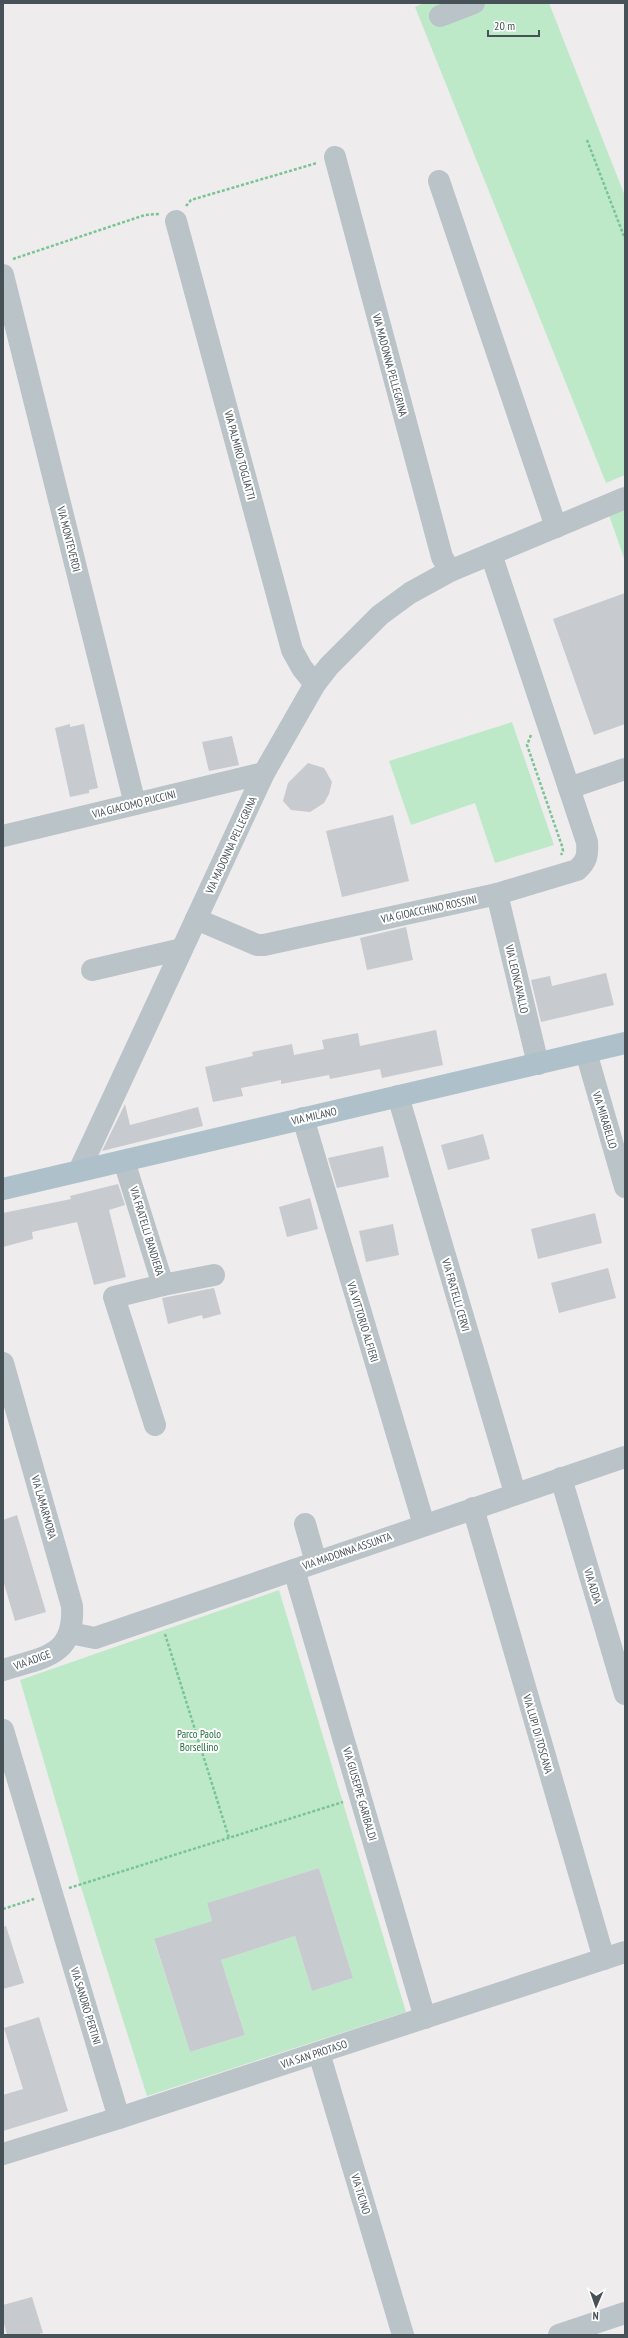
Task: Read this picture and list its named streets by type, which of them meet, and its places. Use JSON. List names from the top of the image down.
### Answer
{
  "streets": {
    "main road": ["VIA MILANO"],
    "street": [
      "VIA MADONNA PELLEGRINA",
      "VIA PALMIRO TOGLIATTI",
      "VIA MONTEVERDI",
      "VIA GIACOMO PUCCINI",
      "VIA GIOACCHINO ROSSINI",
      "VIA LEONCAVALLO",
      "VIA MIRABELLO",
      "VIA FRATELLI BANDIERA",
      "VIA FRATELLI CERVI",
      "VIA VITTORIO ALFIERI",
      "VIA LAMARMORA",
      "VIA MADONNA ASSUNTA",
      "VIA ADDA",
      "VIA ADIGE",
      "VIA LUPI DI TOSCANA",
      "VIA GIUSEPPE GARIBALDI",
      "VIA SANDRO PERTINI",
      "VIA SAN PROTASO",
      "VIA TICINO"
    ]
  },
  "crossings": [
    ["VIA MADONNA PELLEGRINA", "VIA PALMIRO TOGLIATTI"],
    ["VIA MADONNA PELLEGRINA", "VIA GIACOMO PUCCINI"],
    ["VIA MADONNA PELLEGRINA", "VIA GIOACCHINO ROSSINI"],
    ["VIA MADONNA PELLEGRINA", "VIA MILANO"],
    ["VIA MONTEVERDI", "VIA GIACOMO PUCCINI"],
    ["VIA GIOACCHINO ROSSINI", "VIA LEONCAVALLO"],
    ["VIA LEONCAVALLO", "VIA MILANO"],
    ["VIA MILANO", "VIA MIRABELLO"],
    ["VIA MILANO", "VIA FRATELLI BANDIERA"],
    ["VIA MILANO", "VIA FRATELLI CERVI"],
    ["VIA MILANO", "VIA VITTORIO ALFIERI"],
    ["VIA FRATELLI CERVI", "VIA MADONNA ASSUNTA"],
    ["VIA VITTORIO ALFIERI", "VIA MADONNA ASSUNTA"],
    ["VIA LAMARMORA", "VIA MADONNA ASSUNTA"],
    ["VIA LAMARMORA", "VIA ADIGE"],
    ["VIA MADONNA ASSUNTA", "VIA ADDA"],
    ["VIA MADONNA ASSUNTA", "VIA ADIGE"],
    ["VIA MADONNA ASSUNTA", "VIA LUPI DI TOSCANA"],
    ["VIA MADONNA ASSUNTA", "VIA GIUSEPPE GARIBALDI"],
    ["VIA LUPI DI TOSCANA", "VIA SAN PROTASO"],
    ["VIA GIUSEPPE GARIBALDI", "VIA SAN PROTASO"],
    ["VIA SANDRO PERTINI", "VIA SAN PROTASO"],
    ["VIA SAN PROTASO", "VIA TICINO"]
  ],
  "parks": ["Parco Paolo Borsellino"],
  "scale_bar": "20 m",
  "north": "bottom"
}
